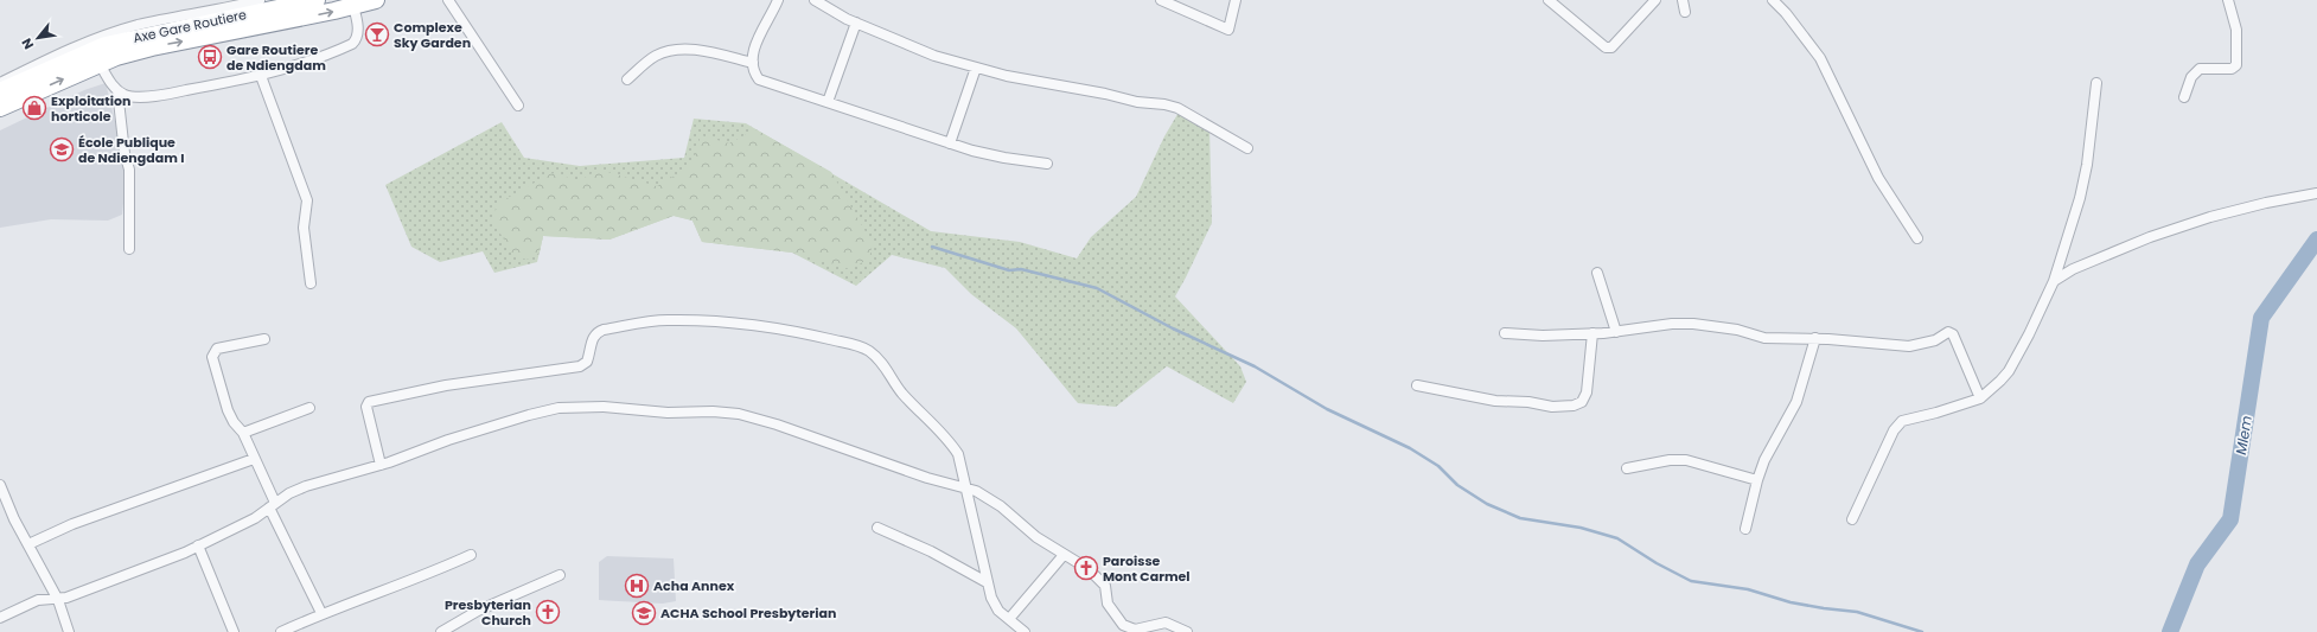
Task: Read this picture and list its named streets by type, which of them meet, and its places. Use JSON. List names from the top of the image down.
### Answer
{
  "streets": {
    "highway": ["Axe Gare Routiere"]
  },
  "water": ["Mlem"],
  "places": {
    "bar": ["Complexe Sky Garden"],
    "bus stop": ["Gare Routiere de Ndiengdam"],
    "shop": ["Exploitation horticole"],
    "school or university": ["École Publique de Ndiengdam I", "ACHA School Presbyterian"],
    "church": ["Paroisse Mont Carmel", "Presbyterian Church"],
    "hospital": ["Acha Annex"]
  },
  "north": "bottom left"
}
